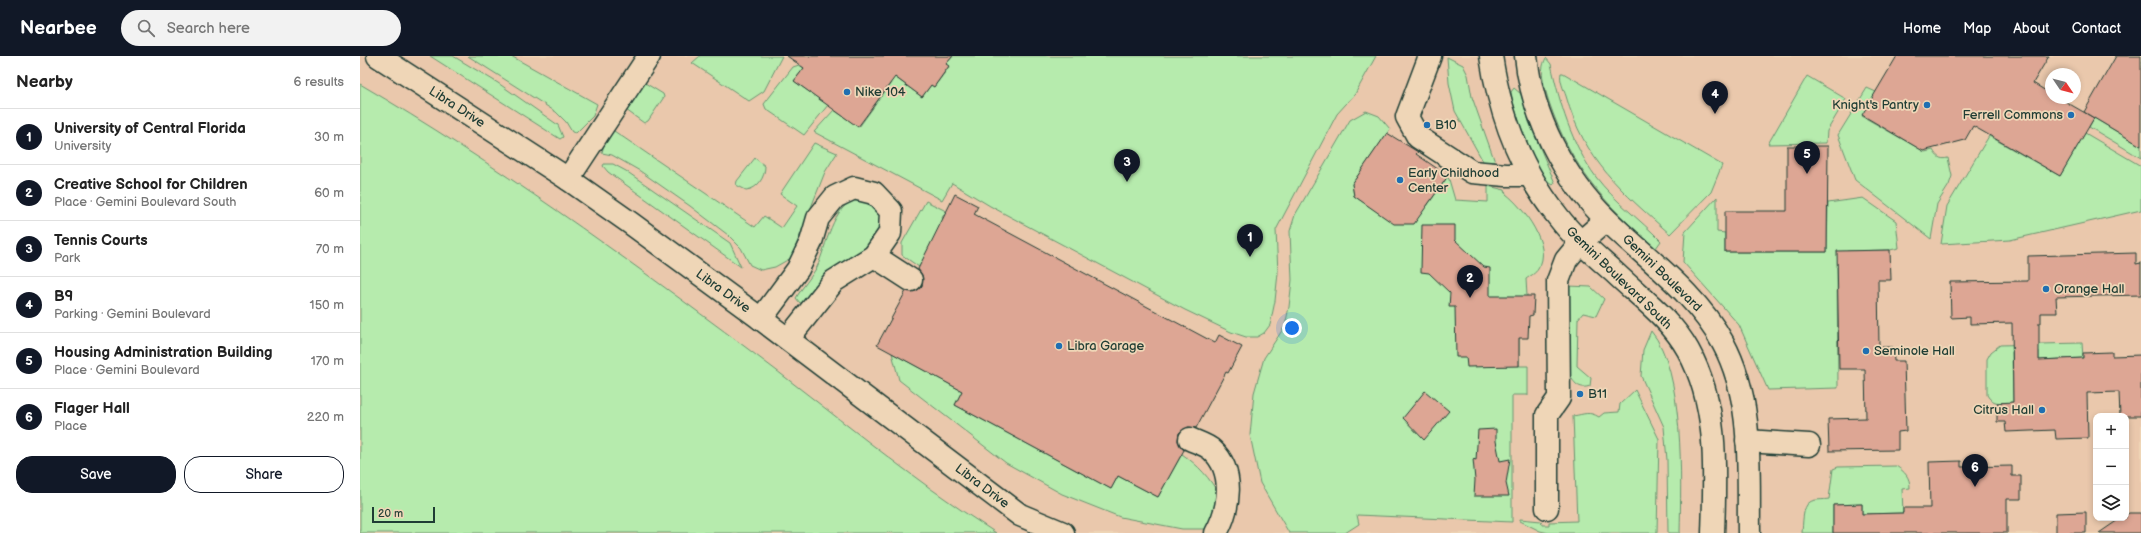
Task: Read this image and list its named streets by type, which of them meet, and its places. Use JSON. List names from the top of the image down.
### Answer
{
  "streets": {
    "street": ["Libra Drive", "Gemini Boulevard", "Gemini Boulevard South"]
  },
  "places": [
    "Nike 104",
    "Knight's Pantry",
    "Ferrell Commons",
    "B10",
    "Early Childhood Center",
    "Orange Hall",
    "Libra Garage",
    "Seminole Hall",
    "B11",
    "Citrus Hall"
  ],
  "scale_bar": "20 m",
  "north": "bottom right",
  "page": {
    "header": "Nearbee",
    "search": "Search here",
    "nav": [
      "Home",
      "Map",
      "About",
      "Contact"
    ],
    "heading": ["Nearby", "6 results"],
    "pins": [
      "4",
      "5",
      "3",
      "1",
      "2",
      "6"
    ],
    "list": [
      {
        "mark": "1",
        "name": "University of Central Florida",
        "note": "University",
        "value": "30 m"
      },
      {
        "mark": "2",
        "name": "Creative School for Children",
        "note": "Place · Gemini Boulevard South",
        "value": "60 m"
      },
      {
        "mark": "3",
        "name": "Tennis Courts",
        "note": "Park",
        "value": "70 m"
      },
      {
        "mark": "4",
        "name": "B9",
        "note": "Parking · Gemini Boulevard",
        "value": "150 m"
      },
      {
        "mark": "5",
        "name": "Housing Administration Building",
        "note": "Place · Gemini Boulevard",
        "value": "170 m"
      },
      {
        "mark": "6",
        "name": "Flager Hall",
        "note": "Place",
        "value": "220 m"
      }
    ],
    "map_buttons": ["+", "−"],
    "buttons": ["Save", "Share"],
    "scale": "20 m"
  }
}
